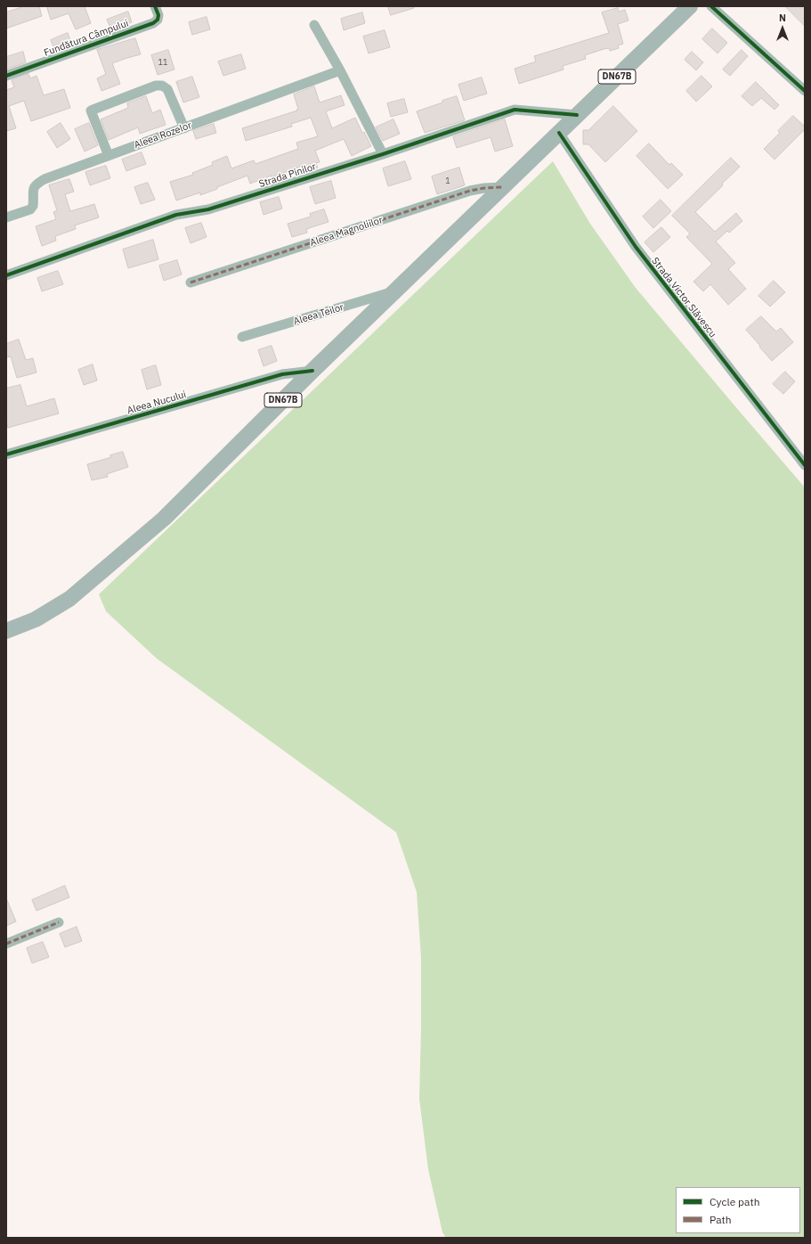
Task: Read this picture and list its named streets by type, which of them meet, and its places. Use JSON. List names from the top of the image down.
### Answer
{
  "streets": {
    "main road": ["DN67B"],
    "street": [
      "Fundătura Câmpului",
      "Aleea Rozelor",
      "Strada Pinilor",
      "Aleea Magnoliilor",
      "Strada Victor Slăvescu",
      "Aleea Teilor",
      "Aleea Nucului"
    ]
  },
  "crossings": [
    ["DN67B", "Strada Pinilor"],
    ["DN67B", "Aleea Magnoliilor"],
    ["DN67B", "Strada Victor Slăvescu"],
    ["DN67B", "Aleea Teilor"],
    ["DN67B", "Aleea Nucului"]
  ],
  "house_numbers": ["11", "1"],
  "legend": ["Cycle path", "Path"],
  "north": "top"
}
